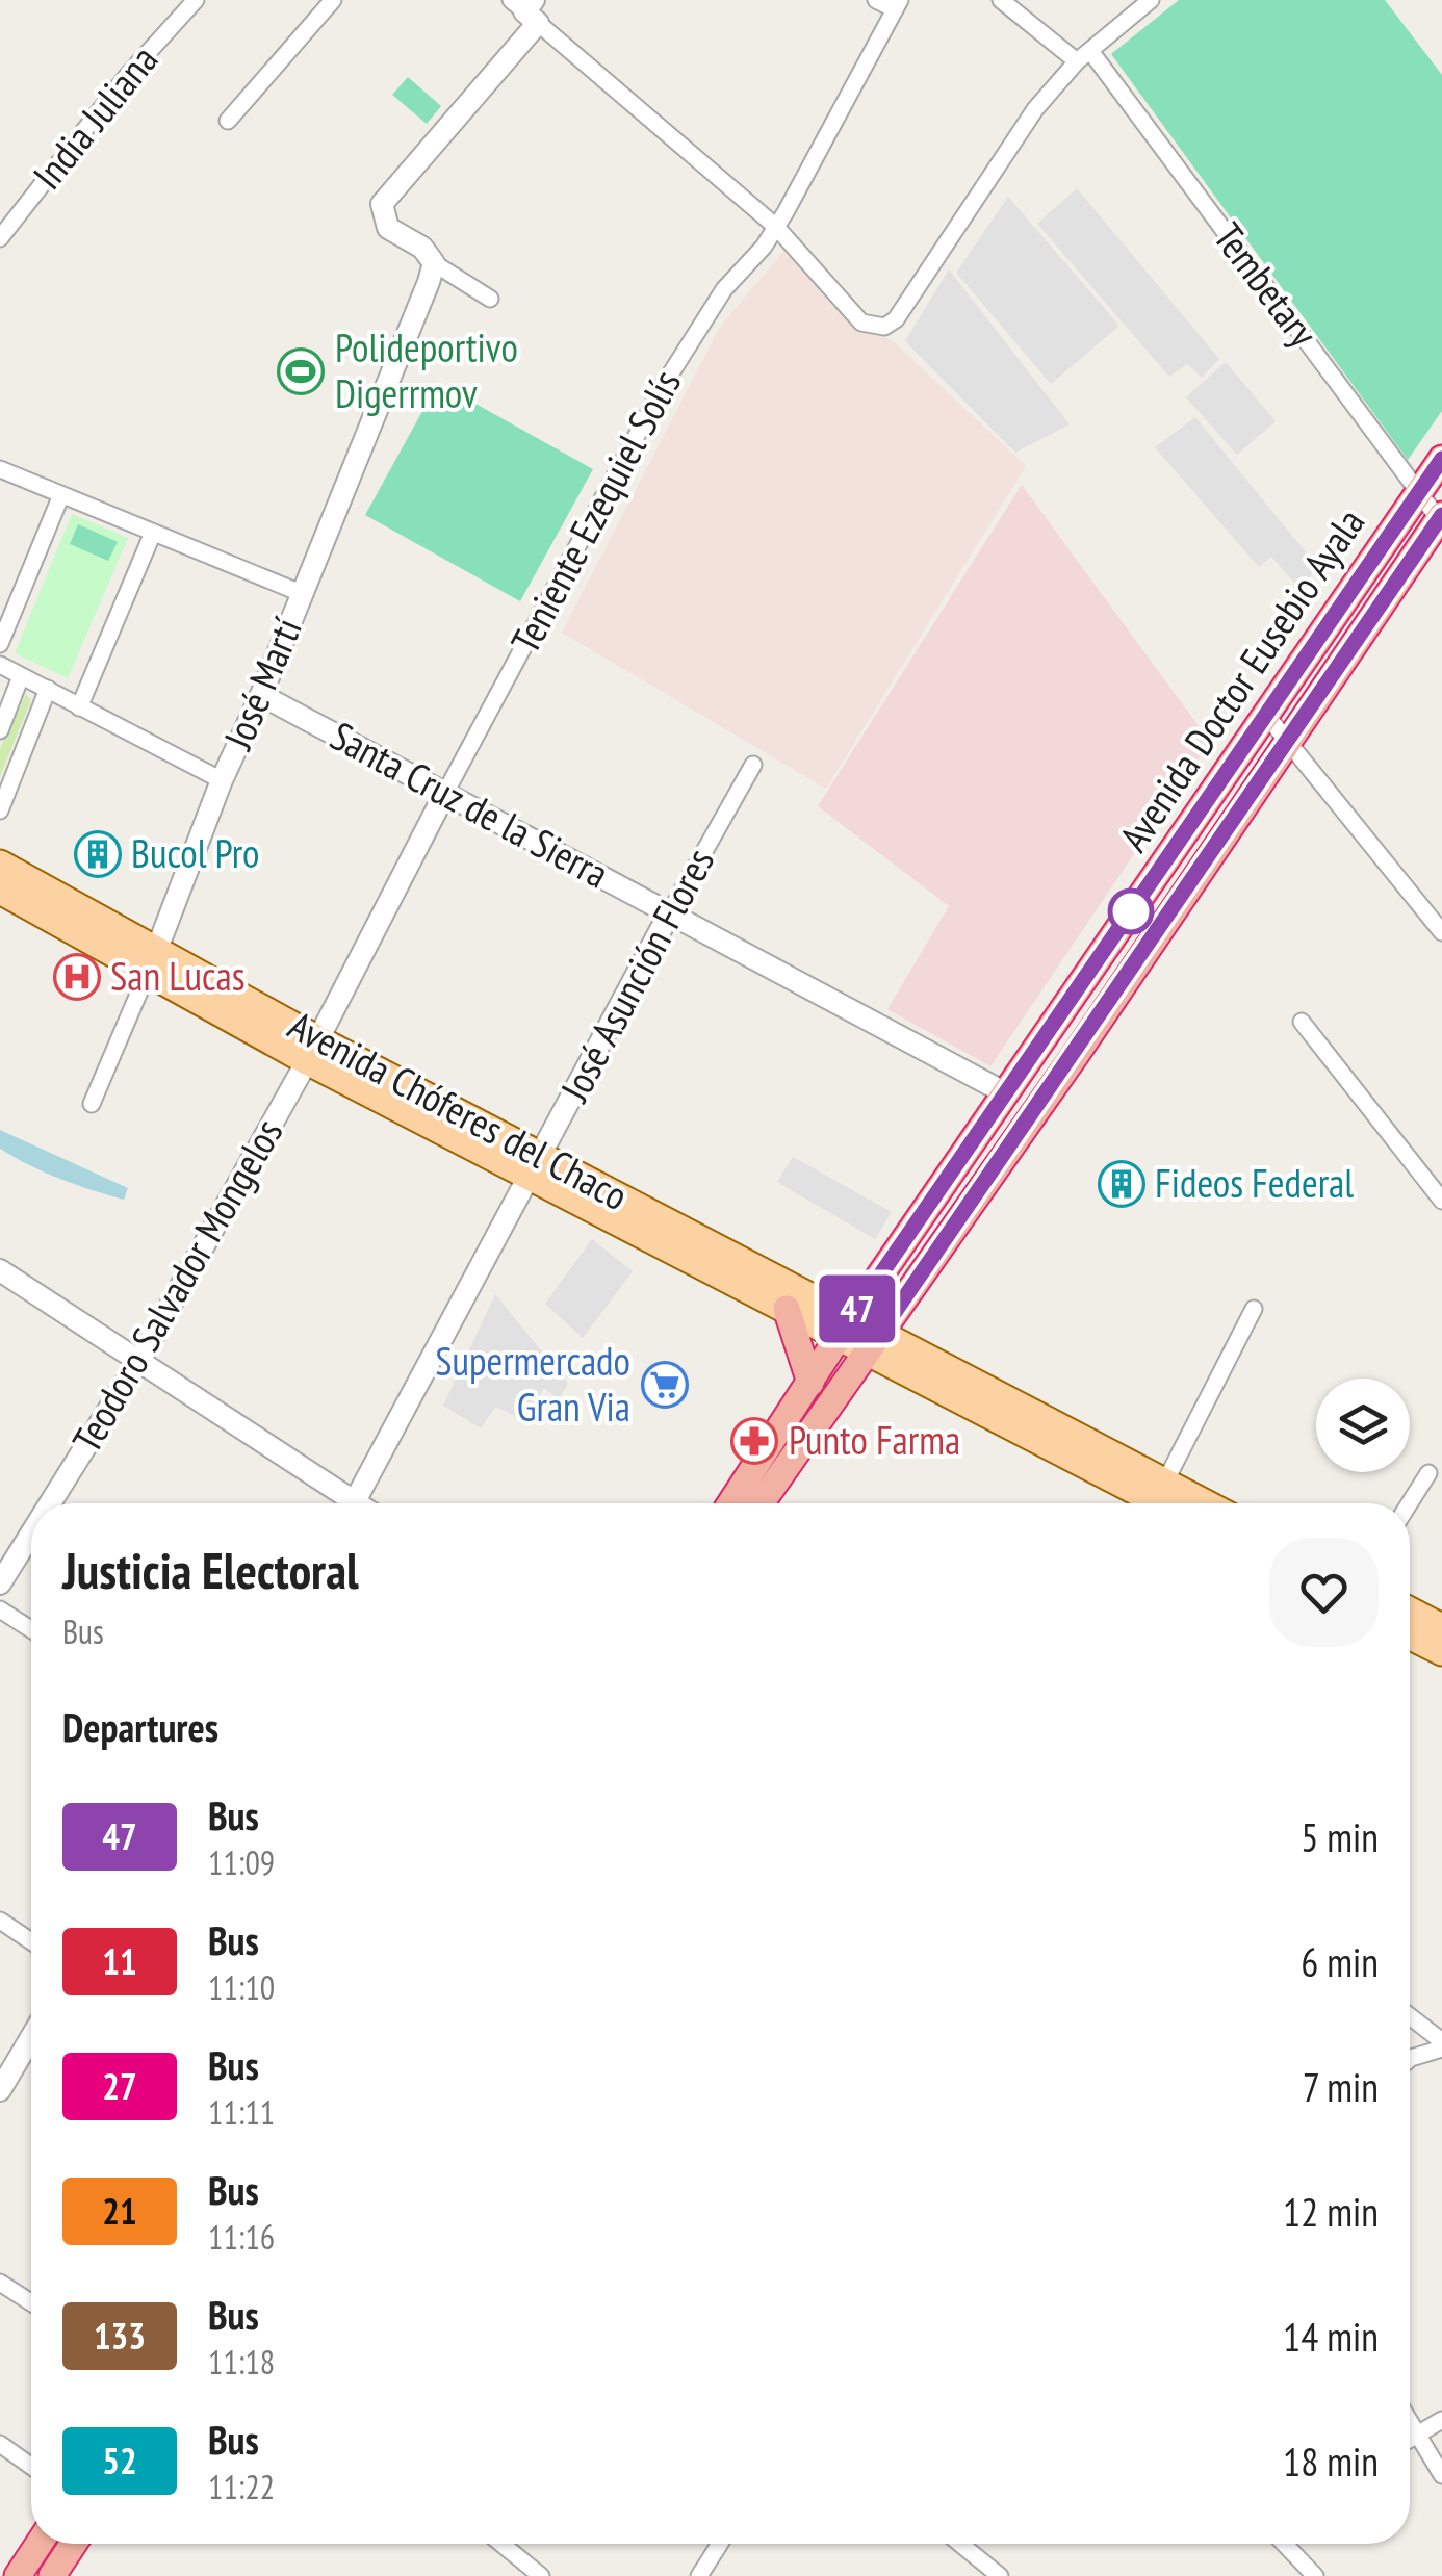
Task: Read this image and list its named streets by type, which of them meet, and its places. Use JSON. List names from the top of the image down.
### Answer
{
  "streets": {
    "highway": ["Avenida Doctor Eusebio Ayala"],
    "main road": ["Avenida Chóferes del Chaco"],
    "street": [
      "India Juliana",
      "Tembetary",
      "Teniente Ezequiel Solís",
      "José Martí",
      "Santa Cruz de la Sierra",
      "José Asunción Flores",
      "Teodoro Salvador Mongelos"
    ]
  },
  "crossings": [
    ["Tembetary", "Avenida Doctor Eusebio Ayala"],
    ["Teniente Ezequiel Solís", "Santa Cruz de la Sierra"],
    ["Teniente Ezequiel Solís", "Avenida Chóferes del Chaco"],
    ["Teniente Ezequiel Solís", "Teodoro Salvador Mongelos"],
    ["Avenida Doctor Eusebio Ayala", "Santa Cruz de la Sierra"],
    ["Avenida Doctor Eusebio Ayala", "Avenida Chóferes del Chaco"],
    ["José Martí", "Santa Cruz de la Sierra"],
    ["José Martí", "Avenida Chóferes del Chaco"],
    ["Santa Cruz de la Sierra", "José Asunción Flores"],
    ["José Asunción Flores", "Avenida Chóferes del Chaco"],
    ["Avenida Chóferes del Chaco", "Teodoro Salvador Mongelos"]
  ],
  "places": {
    "sports": ["Polideportivo Digerrmov"],
    "building": ["Bucol Pro", "Fideos Federal"],
    "hospital": ["San Lucas"],
    "supermarket": ["Supermercado Gran Via"],
    "pharmacy": ["Punto Farma"]
  },
  "lines": ["bus line 47"],
  "page": {
    "on_map": "47",
    "heading": [
      ["Justicia Electoral", "Bus"],
      "Departures"
    ],
    "list": [
      {
        "mark": "47",
        "name": "Bus",
        "note": "11:09",
        "value": "5 min"
      },
      {
        "mark": "11",
        "name": "Bus",
        "note": "11:10",
        "value": "6 min"
      },
      {
        "mark": "27",
        "name": "Bus",
        "note": "11:11",
        "value": "7 min"
      },
      {
        "mark": "21",
        "name": "Bus",
        "note": "11:16",
        "value": "12 min"
      },
      {
        "mark": "133",
        "name": "Bus",
        "note": "11:18",
        "value": "14 min"
      },
      {
        "mark": "52",
        "name": "Bus",
        "note": "11:22",
        "value": "18 min"
      }
    ]
  }
}
